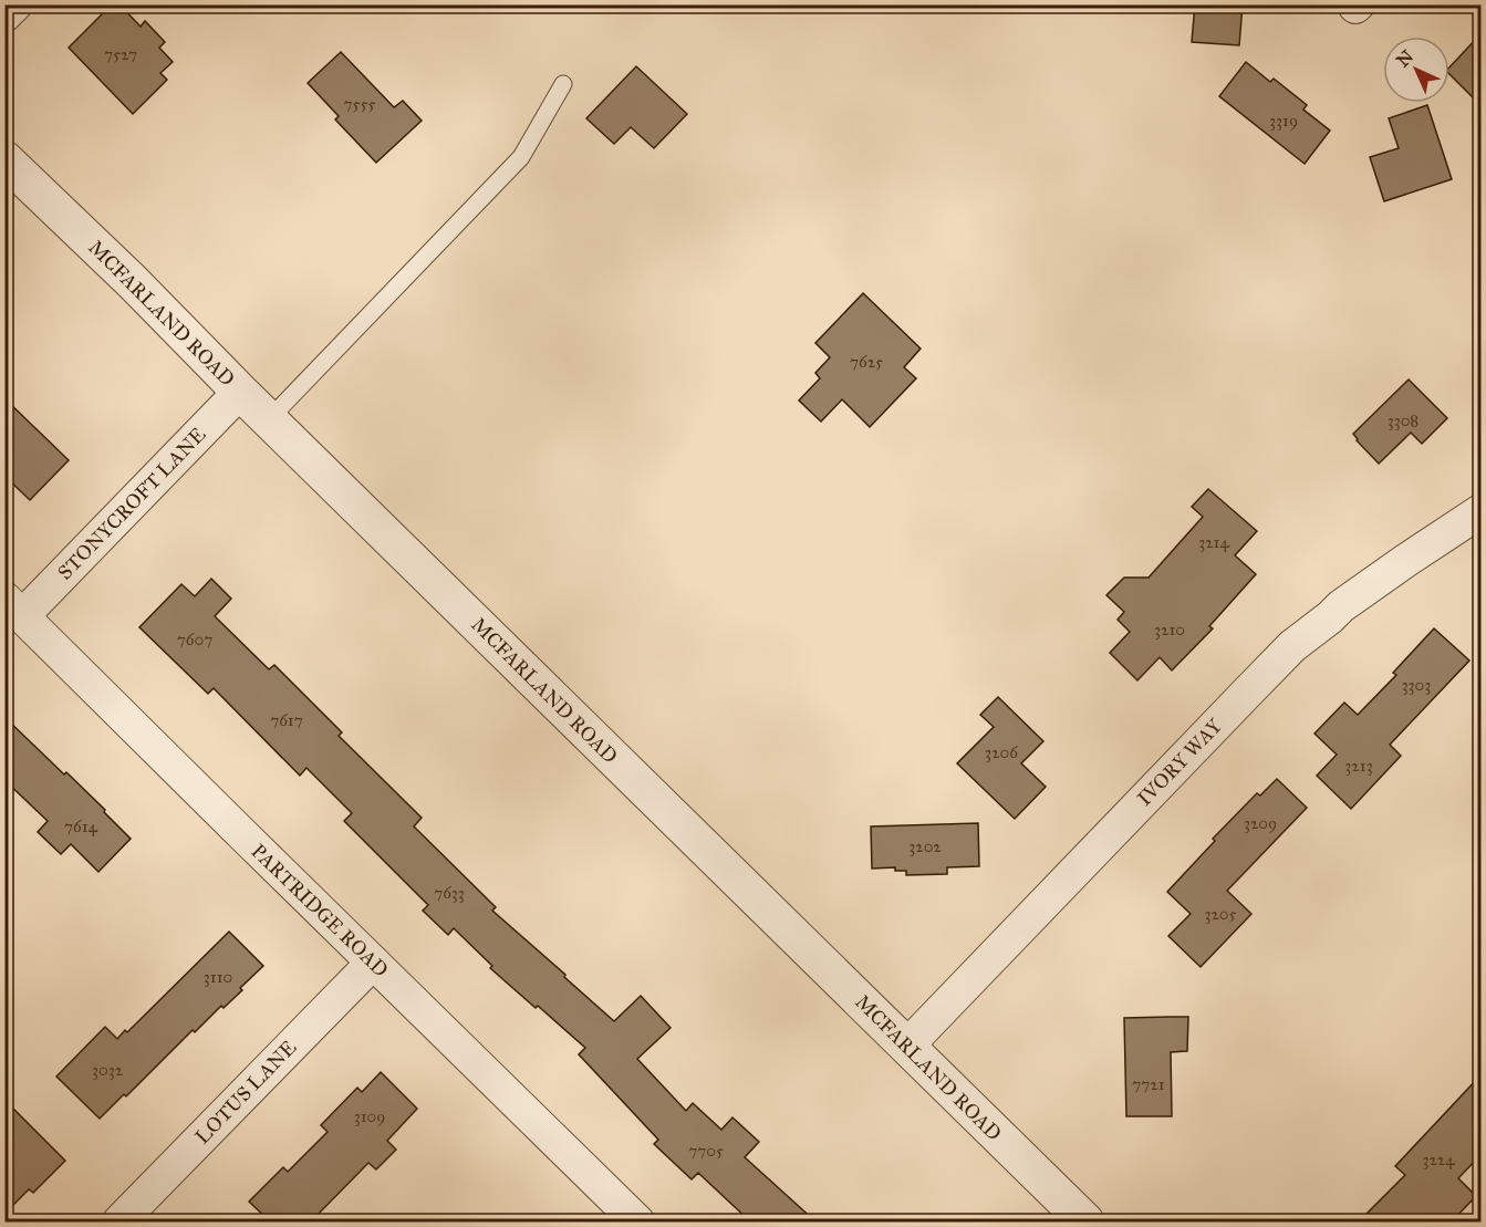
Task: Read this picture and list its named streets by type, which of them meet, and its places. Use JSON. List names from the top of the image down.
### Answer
{
  "streets": {
    "street": [
      "MCFARLAND ROAD",
      "STONYCROFT LANE",
      "IVORY WAY",
      "PARTRIDGE ROAD",
      "LOTUS LANE"
    ]
  },
  "crossings": [
    ["MCFARLAND ROAD", "STONYCROFT LANE"],
    ["MCFARLAND ROAD", "IVORY WAY"],
    ["STONYCROFT LANE", "PARTRIDGE ROAD"],
    ["PARTRIDGE ROAD", "LOTUS LANE"]
  ],
  "house_numbers": [
    "7527",
    "7555",
    "3319",
    "7625",
    "3308",
    "3214",
    "3210",
    "7607",
    "3303",
    "7617",
    "3206",
    "3213",
    "3209",
    "7614",
    "3202",
    "7633",
    "3205",
    "3110",
    "3032",
    "7721",
    "3109",
    "7705",
    "3224"
  ],
  "north": "top left"
}
